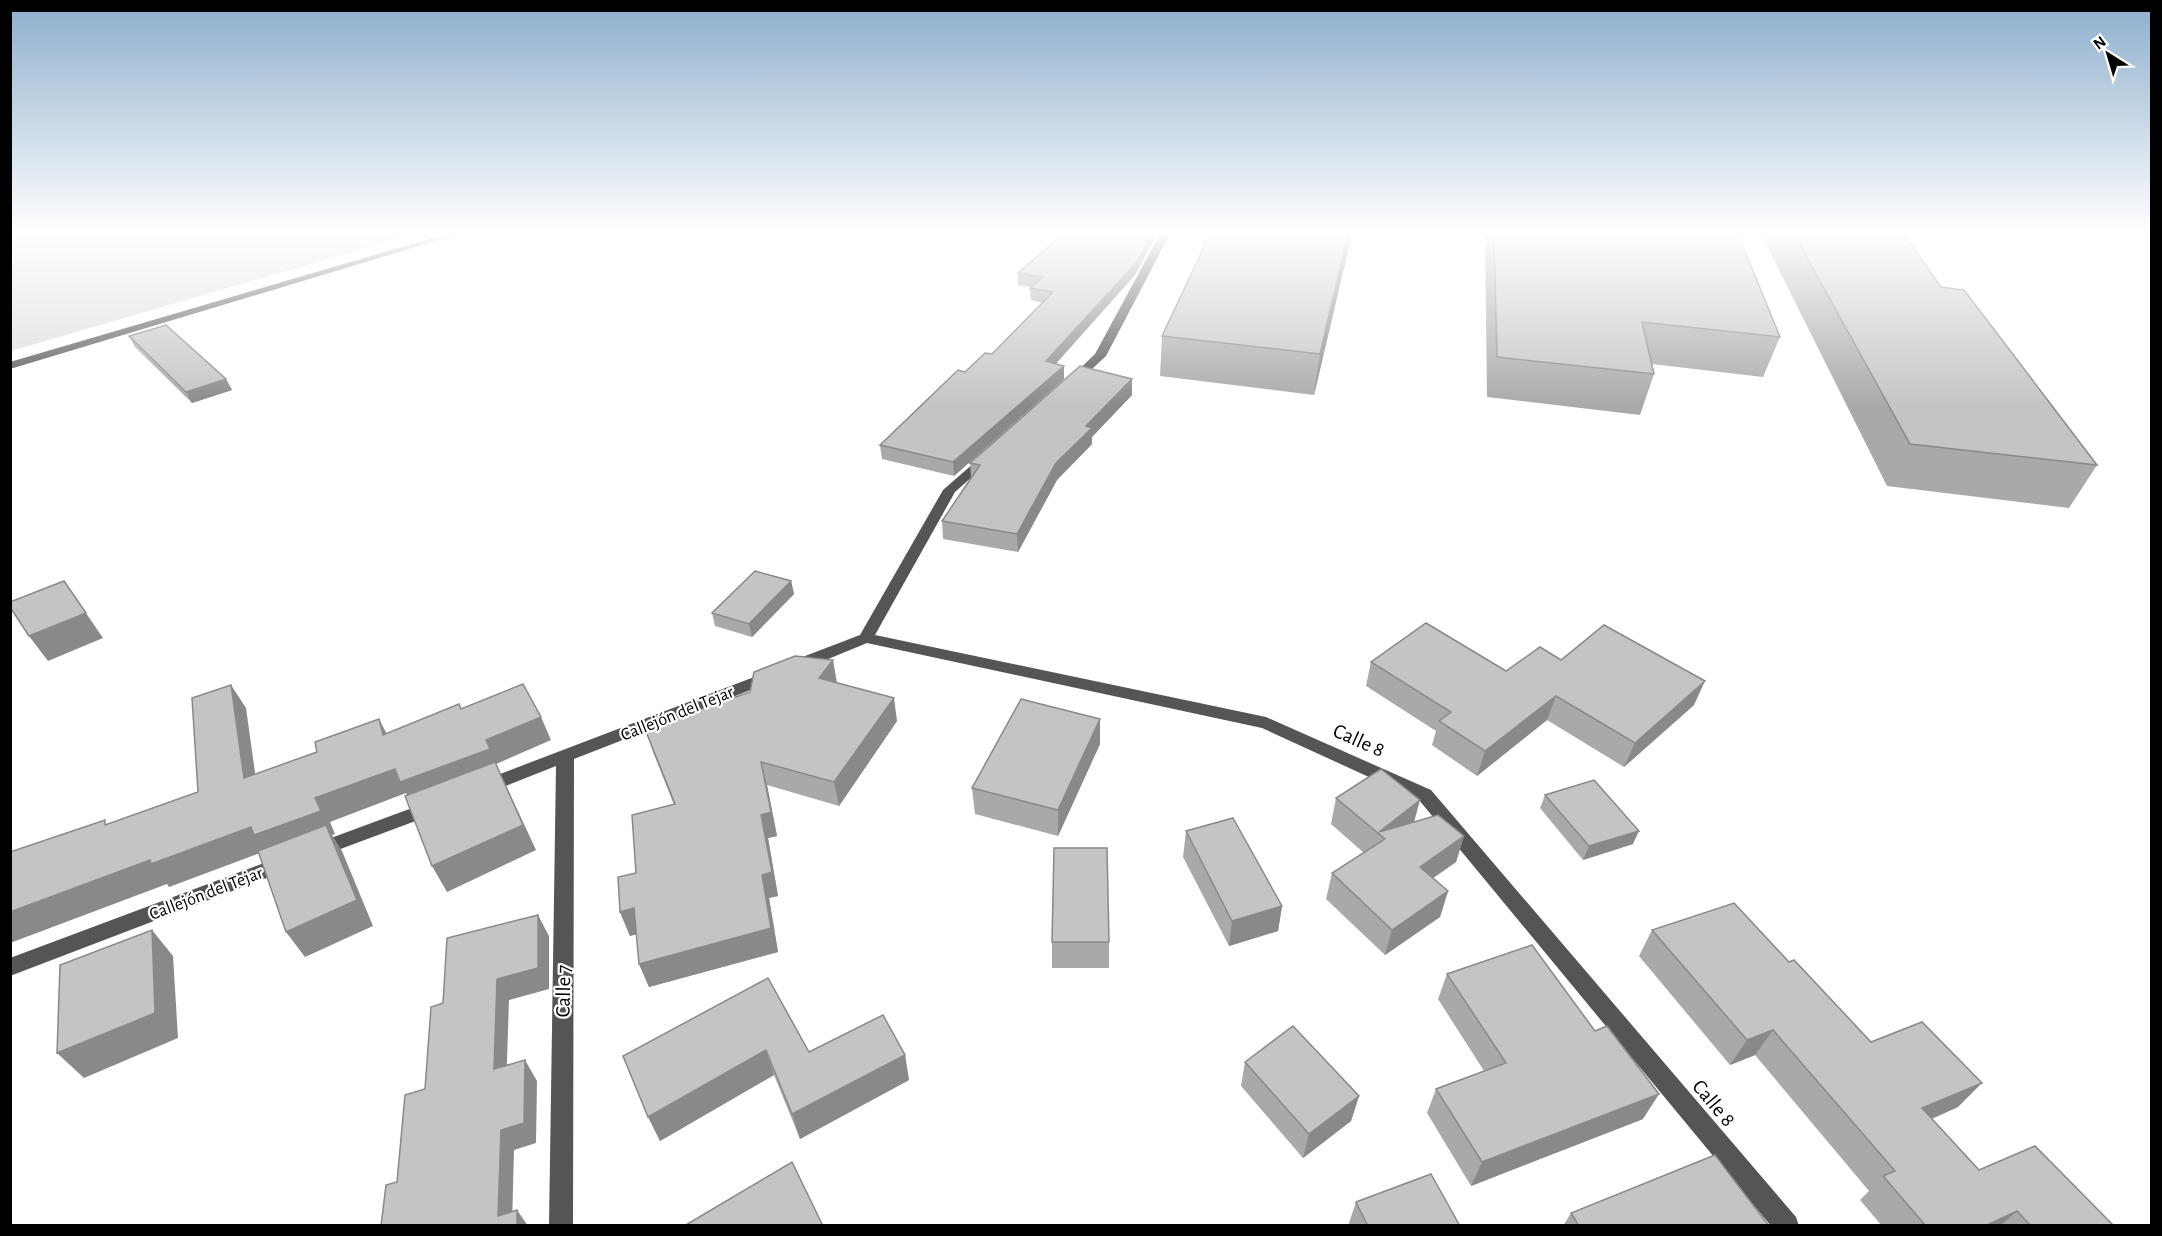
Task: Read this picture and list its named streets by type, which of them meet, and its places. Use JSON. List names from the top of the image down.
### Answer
{
  "streets": {
    "street": ["Callejón del Tejar", "Calle 8", "Calle 7"]
  },
  "crossings": [
    ["Callejón del Tejar", "Calle 8"],
    ["Callejón del Tejar", "Calle 7"]
  ],
  "north": "top left"
}
